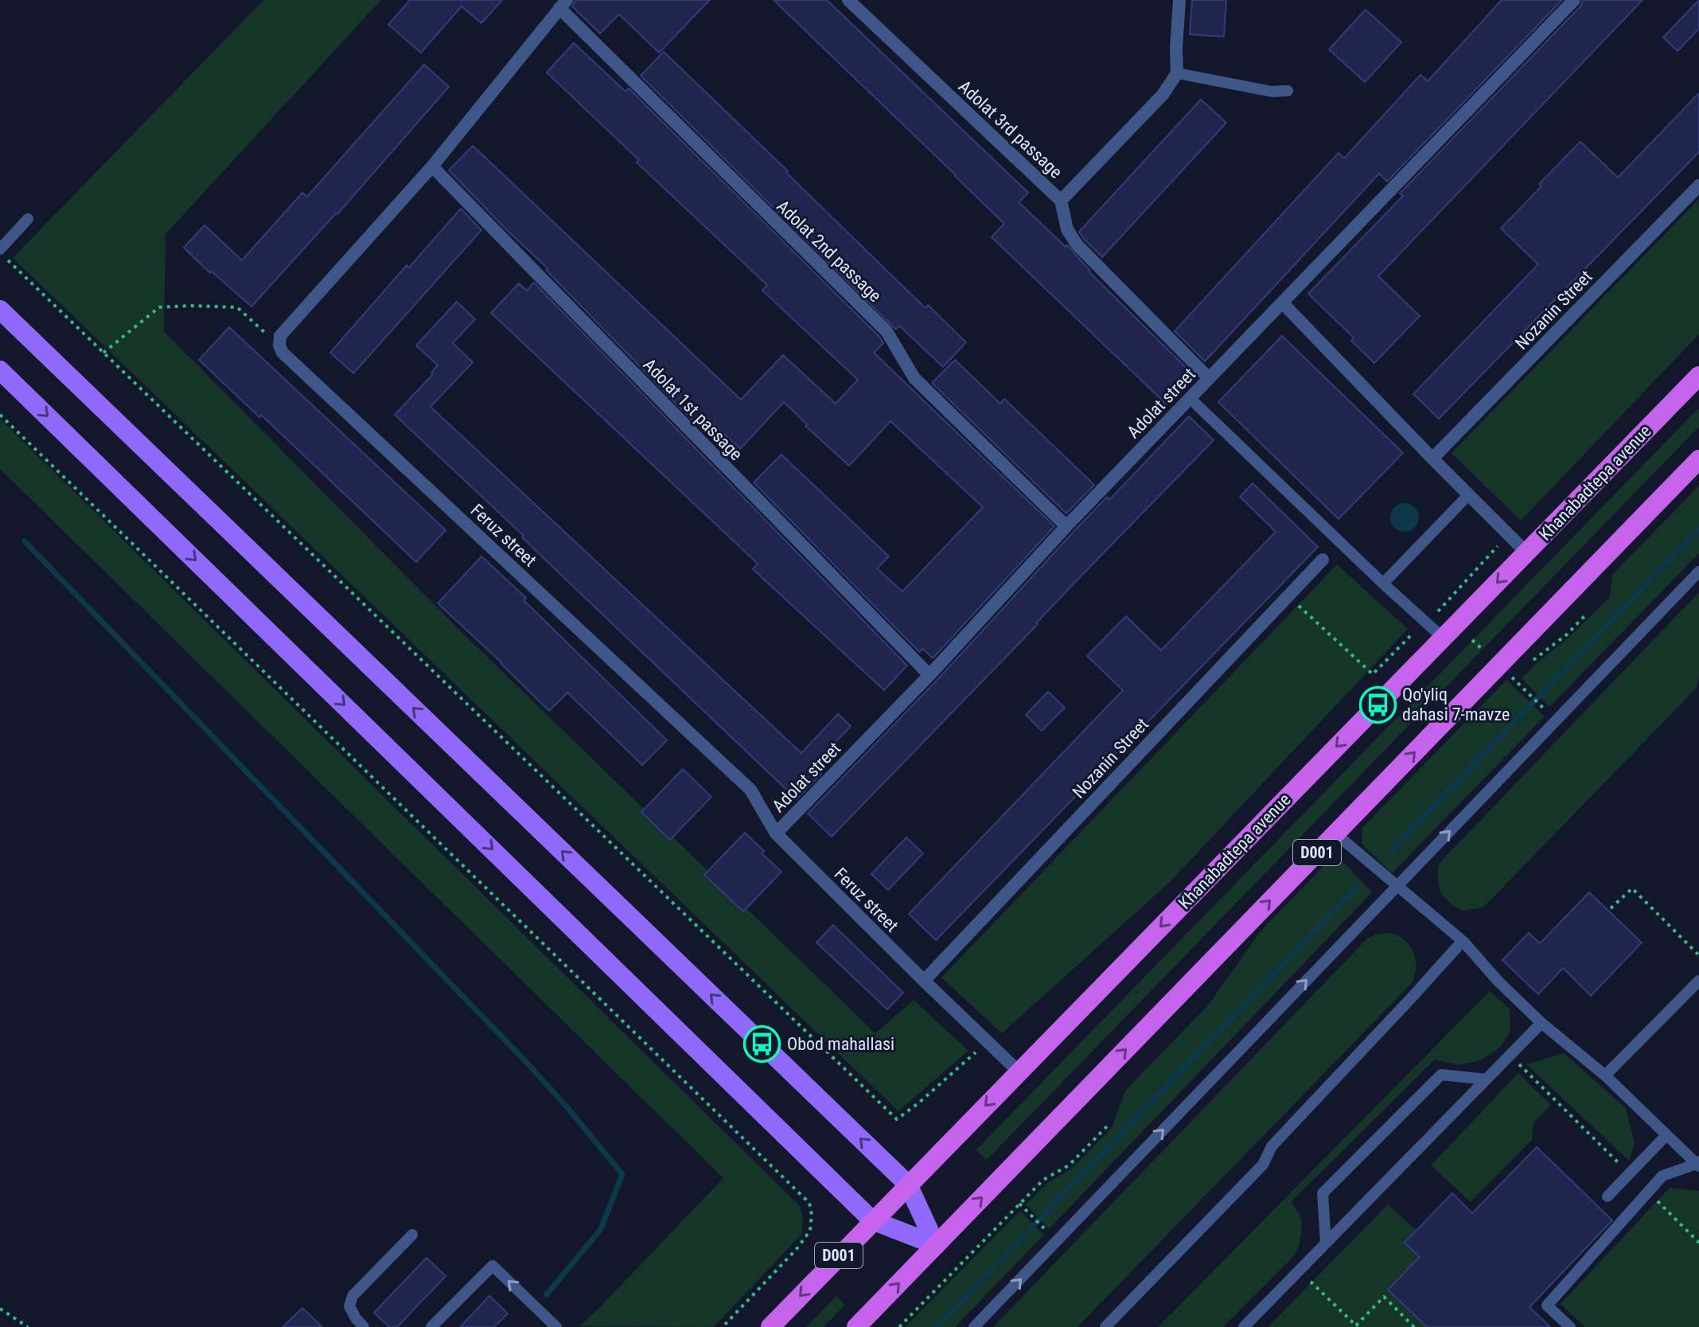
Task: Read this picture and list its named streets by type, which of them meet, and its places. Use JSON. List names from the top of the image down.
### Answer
{
  "streets": {
    "highway": ["Khanabadtepa avenue", "D001"],
    "street": [
      "Adolat 3rd passage",
      "Adolat 2nd passage",
      "Nozanin Street",
      "Adolat street",
      "Adolat 1st passage",
      "Feruz street"
    ]
  },
  "crossings": [
    ["Adolat 3rd passage", "Adolat street"],
    ["Adolat 2nd passage", "Adolat street"],
    ["Nozanin Street", "Feruz street"],
    ["Adolat street", "Adolat 1st passage"],
    ["Adolat street", "Feruz street"],
    ["Khanabadtepa avenue", "Feruz street"]
  ],
  "places": {
    "bus stop": ["Qo'yliq dahasi 7-mavze", "Obod mahallasi"]
  }
}
